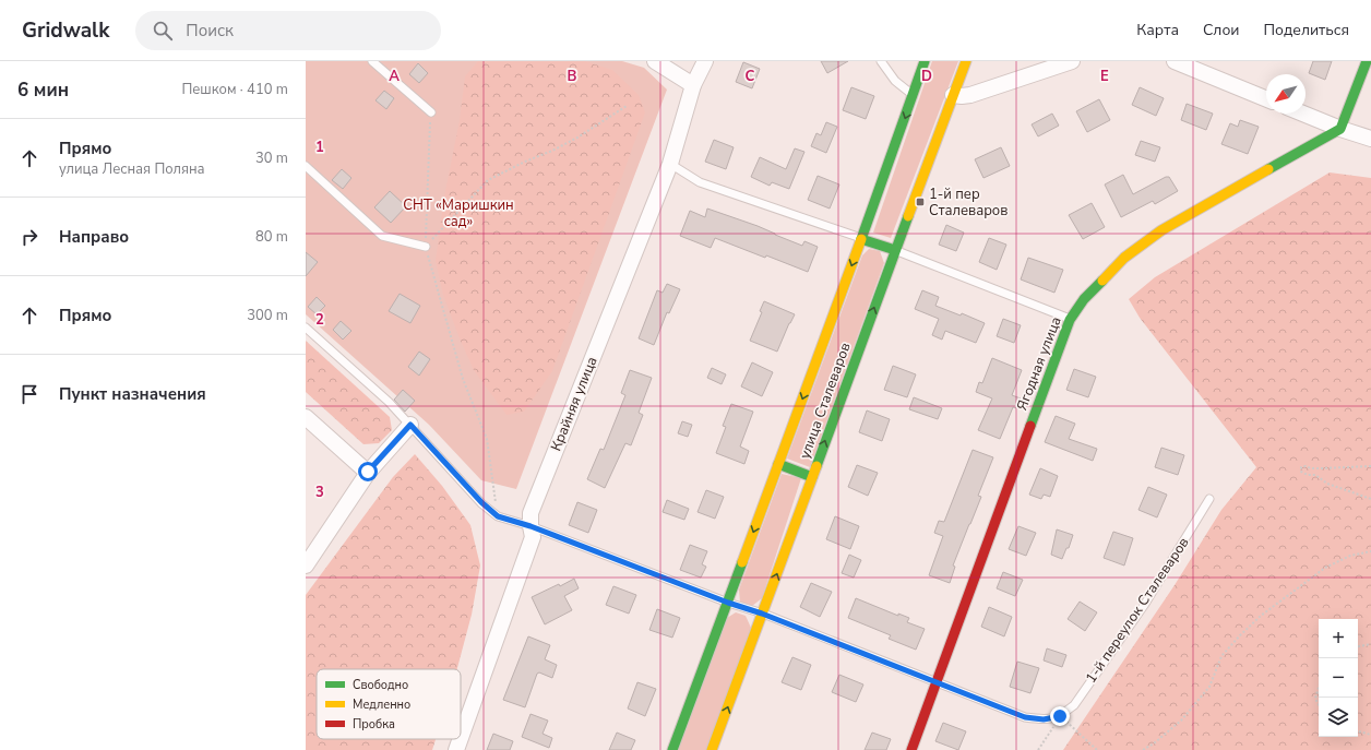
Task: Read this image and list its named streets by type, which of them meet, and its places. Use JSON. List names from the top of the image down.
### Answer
{
  "streets": {
    "main road": ["Ягодная улица", "улица Сталеваров"],
    "street": ["Крайняя улица"],
    "lane": ["1-й переулок Сталеваров"]
  },
  "parks": ["СНТ «Маришкин сад»"],
  "places": {
    "transit": ["1-й пер Сталеваров"]
  },
  "legend": ["Свободно", "Медленно", "Пробка"],
  "north": "bottom left",
  "page": {
    "header": "Gridwalk",
    "search": "Поиск",
    "nav": ["Карта", "Слои", "Поделиться"],
    "heading": ["6 мин", "Пешком · 410 m"],
    "list": [
      ["Прямо", "улица Лесная Поляна", "30 m"],
      ["Направо", "80 m"],
      ["Прямо", "300 m"],
      "Пункт назначения"
    ],
    "map_buttons": ["+", "−"]
  },
  "grid": {
    "columns": [
      "A",
      "B",
      "C",
      "D",
      "E"
    ],
    "rows": ["1", "2", "3"]
  }
}
